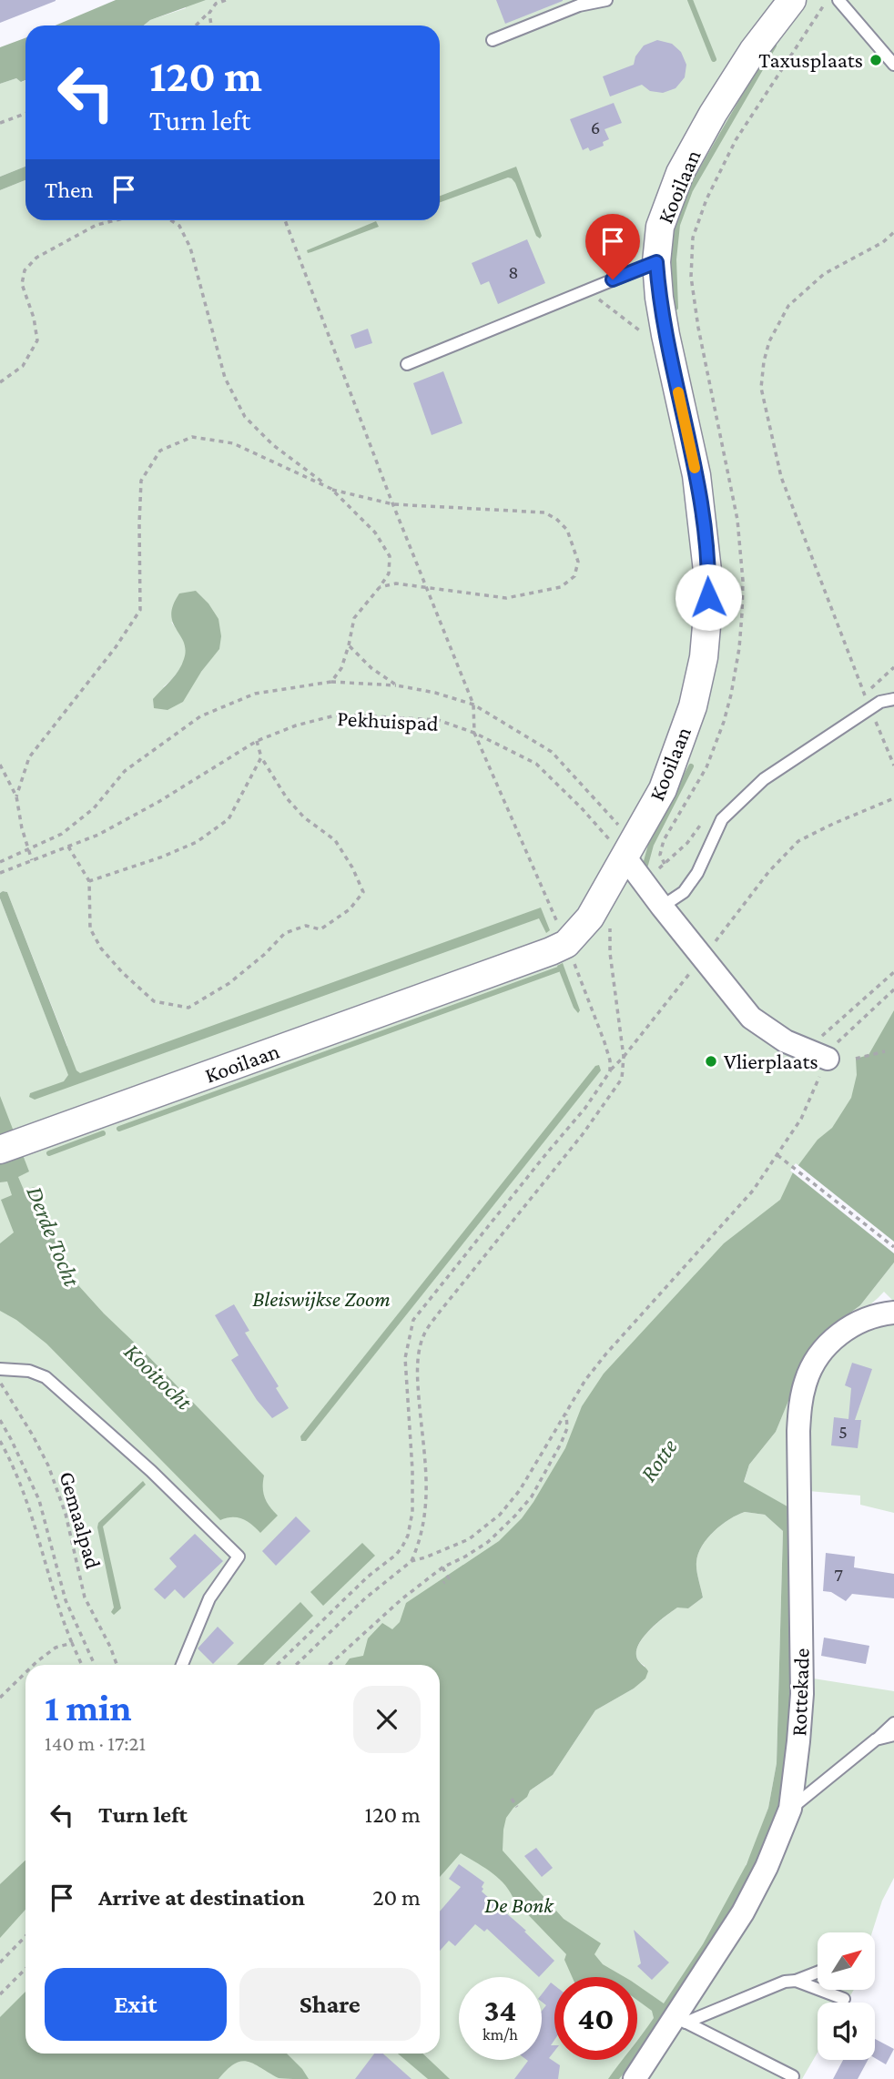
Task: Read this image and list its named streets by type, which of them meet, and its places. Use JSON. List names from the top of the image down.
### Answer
{
  "streets": {
    "street": ["Kooilaan", "Rottekade"],
    "path": ["Pekhuispad", "Gemaalpad"]
  },
  "crossings": [
    ["Kooilaan", "Pekhuispad"]
  ],
  "water": ["Derde Tocht", "Kooitocht", "Rotte"],
  "parks": ["Bleiswijkse Zoom", "De Bonk"],
  "places": ["Taxusplaats", "Vlierplaats"],
  "house_numbers": [
    "6",
    "8",
    "5",
    "7"
  ],
  "north": "top right",
  "page": {
    "turn": ["120 m", "Turn left"],
    "then": "Then",
    "heading": ["1 min", "140 m · 17:21"],
    "list": [
      {
        "name": "Turn left",
        "value": "120 m"
      },
      {
        "name": "Arrive at destination",
        "value": "20 m"
      }
    ],
    "buttons": ["Exit", "Share"],
    "speed": "34 km/h",
    "limit": "40"
  }
}
